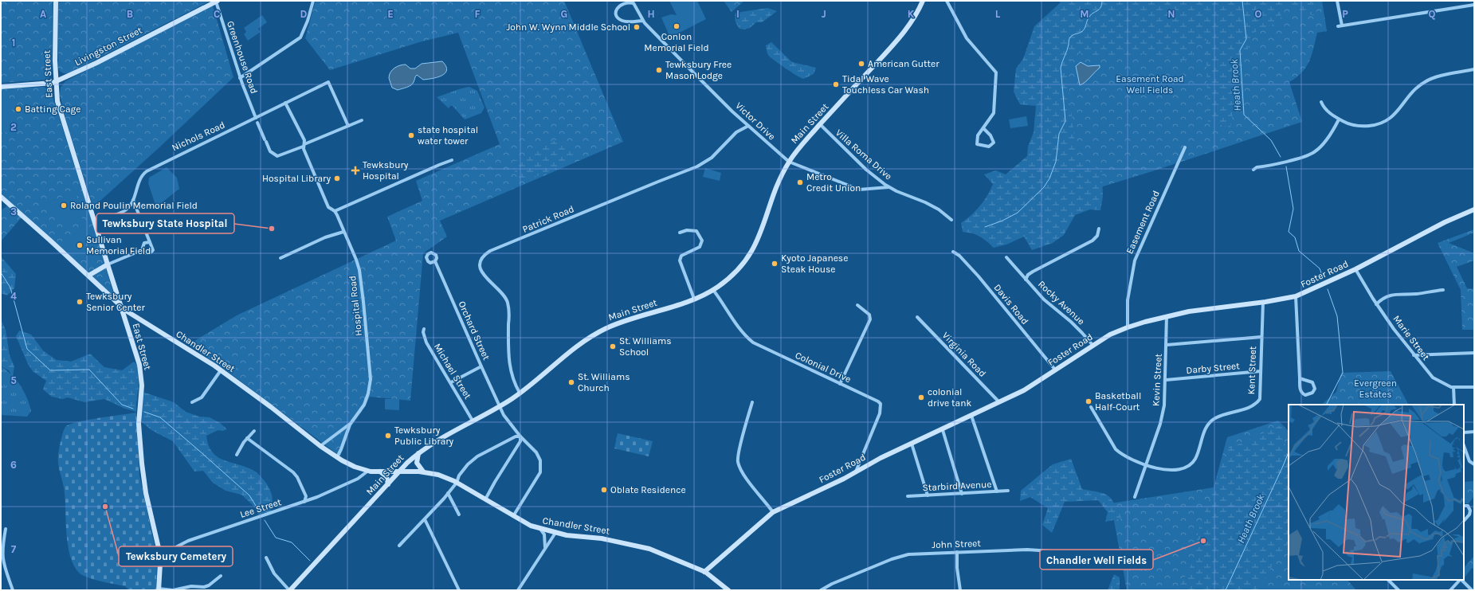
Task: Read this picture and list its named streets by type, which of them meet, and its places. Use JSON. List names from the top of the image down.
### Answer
{
  "streets": {
    "main road": [
      "Livingston Street",
      "East Street",
      "Main Street",
      "Foster Road",
      "Chandler Street"
    ],
    "street": [
      "Greenhouse Road",
      "Victor Drive",
      "Nichols Road",
      "Villa Roma Drive",
      "Patrick Road",
      "Easement Road",
      "Rocky Avenue",
      "Davis Road",
      "Hospital Road",
      "Orchard Street",
      "Marie Street",
      "Virginia Road",
      "Colonial Drive",
      "Darby Street",
      "Kent Street",
      "Michael Street",
      "Kevin Street",
      "Starbird Avenue",
      "Lee Street",
      "John Street"
    ]
  },
  "crossings": [
    ["Livingston Street", "Greenhouse Road"],
    ["Livingston Street", "East Street"],
    ["Greenhouse Road", "Nichols Road"],
    ["East Street", "Nichols Road"],
    ["East Street", "Chandler Street"],
    ["East Street", "Lee Street"],
    ["Victor Drive", "Main Street"],
    ["Victor Drive", "Villa Roma Drive"],
    ["Victor Drive", "Patrick Road"],
    ["Main Street", "Villa Roma Drive"],
    ["Main Street", "Patrick Road"],
    ["Main Street", "Orchard Street"],
    ["Main Street", "Chandler Street"],
    ["Main Street", "Colonial Drive"],
    ["Main Street", "Michael Street"],
    ["Nichols Road", "Hospital Road"],
    ["Easement Road", "Foster Road"],
    ["Foster Road", "Rocky Avenue"],
    ["Foster Road", "Davis Road"],
    ["Foster Road", "Marie Street"],
    ["Foster Road", "Chandler Street"],
    ["Foster Road", "Virginia Road"],
    ["Foster Road", "Colonial Drive"],
    ["Foster Road", "Kent Street"],
    ["Foster Road", "Kevin Street"],
    ["Hospital Road", "Chandler Street"],
    ["Orchard Street", "Chandler Street"],
    ["Chandler Street", "Lee Street"],
    ["Darby Street", "Kent Street"],
    ["Darby Street", "Kevin Street"],
    ["Kent Street", "Kevin Street"]
  ],
  "water": ["Heath Brook"],
  "parks": ["Easement Road Well Fields", "Evergreen Estates"],
  "places": {
    "other": [
      "Conlon Memorial Field",
      "John W. Wynn Middle School",
      "American Gutter",
      "Tewksbury Free Mason Lodge",
      "Tidal Wave Touchless Car Wash",
      "Batting Cage",
      "state hospital water tower",
      "Hospital Library",
      "Metro Credit Union",
      "Roland Poulin Memorial Field",
      "Tewksbury State Hospital",
      "Sullivan Memorial Field",
      "Kyoto Japanese Steak House",
      "Tewksbury Senior Center",
      "St. Williams School",
      "St. Williams Church",
      "colonial drive tank",
      "Basketball Half-Court",
      "Tewksbury Public Library",
      "Oblate Residence",
      "Tewksbury Cemetery",
      "Chandler Well Fields"
    ],
    "health": ["Tewksbury Hospital"]
  },
  "grid": {
    "columns": [
      "A",
      "B",
      "C",
      "D",
      "E",
      "F",
      "G",
      "H",
      "I",
      "J",
      "K",
      "L",
      "M",
      "N",
      "O",
      "P",
      "Q"
    ],
    "rows": [
      "1",
      "2",
      "3",
      "4",
      "5",
      "6",
      "7"
    ]
  }
}
